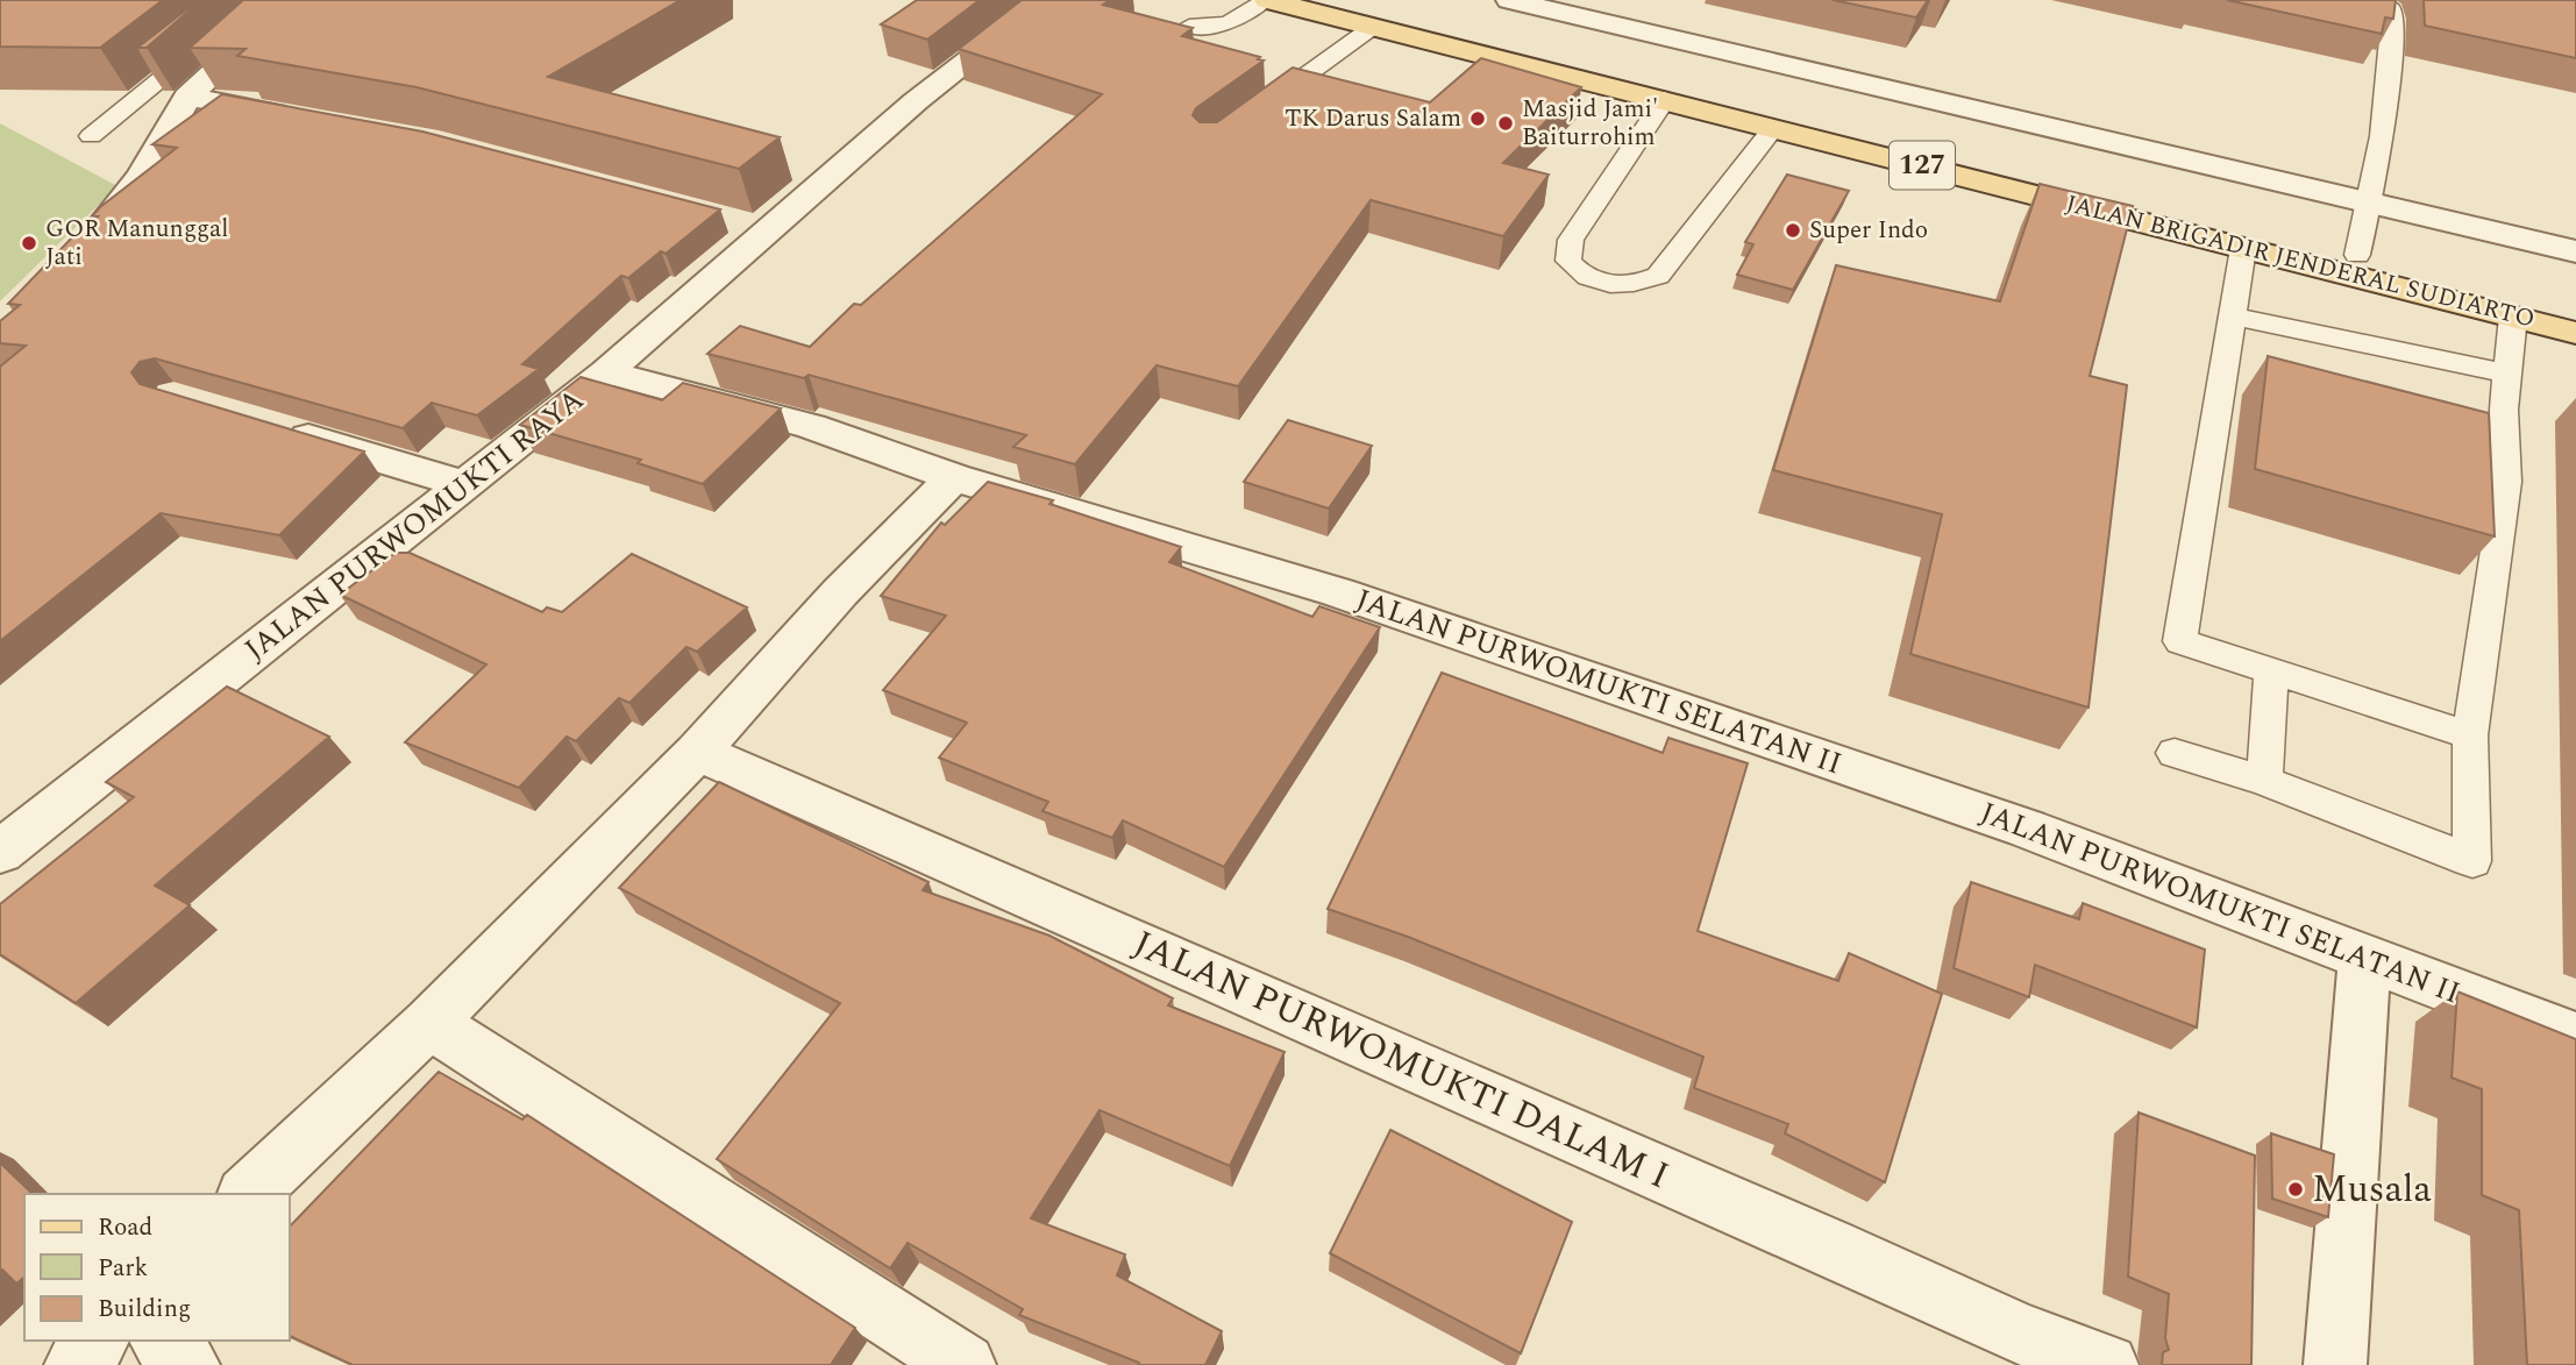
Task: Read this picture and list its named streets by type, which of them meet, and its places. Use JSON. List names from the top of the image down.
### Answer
{
  "streets": {
    "main road": ["127", "JALAN BRIGADIR JENDERAL SUDIARTO"],
    "street": ["JALAN PURWOMUKTI RAYA", "JALAN PURWOMUKTI SELATAN II", "JALAN PURWOMUKTI DALAM I"]
  },
  "crossings": [
    ["JALAN PURWOMUKTI RAYA", "JALAN PURWOMUKTI SELATAN II"]
  ],
  "places": [
    "TK Darus Salam",
    "Masjid Jami' Baiturrohim",
    "Super Indo",
    "GOR Manunggal Jati",
    "Musala"
  ],
  "legend": ["Road", "Park", "Building"]
}
